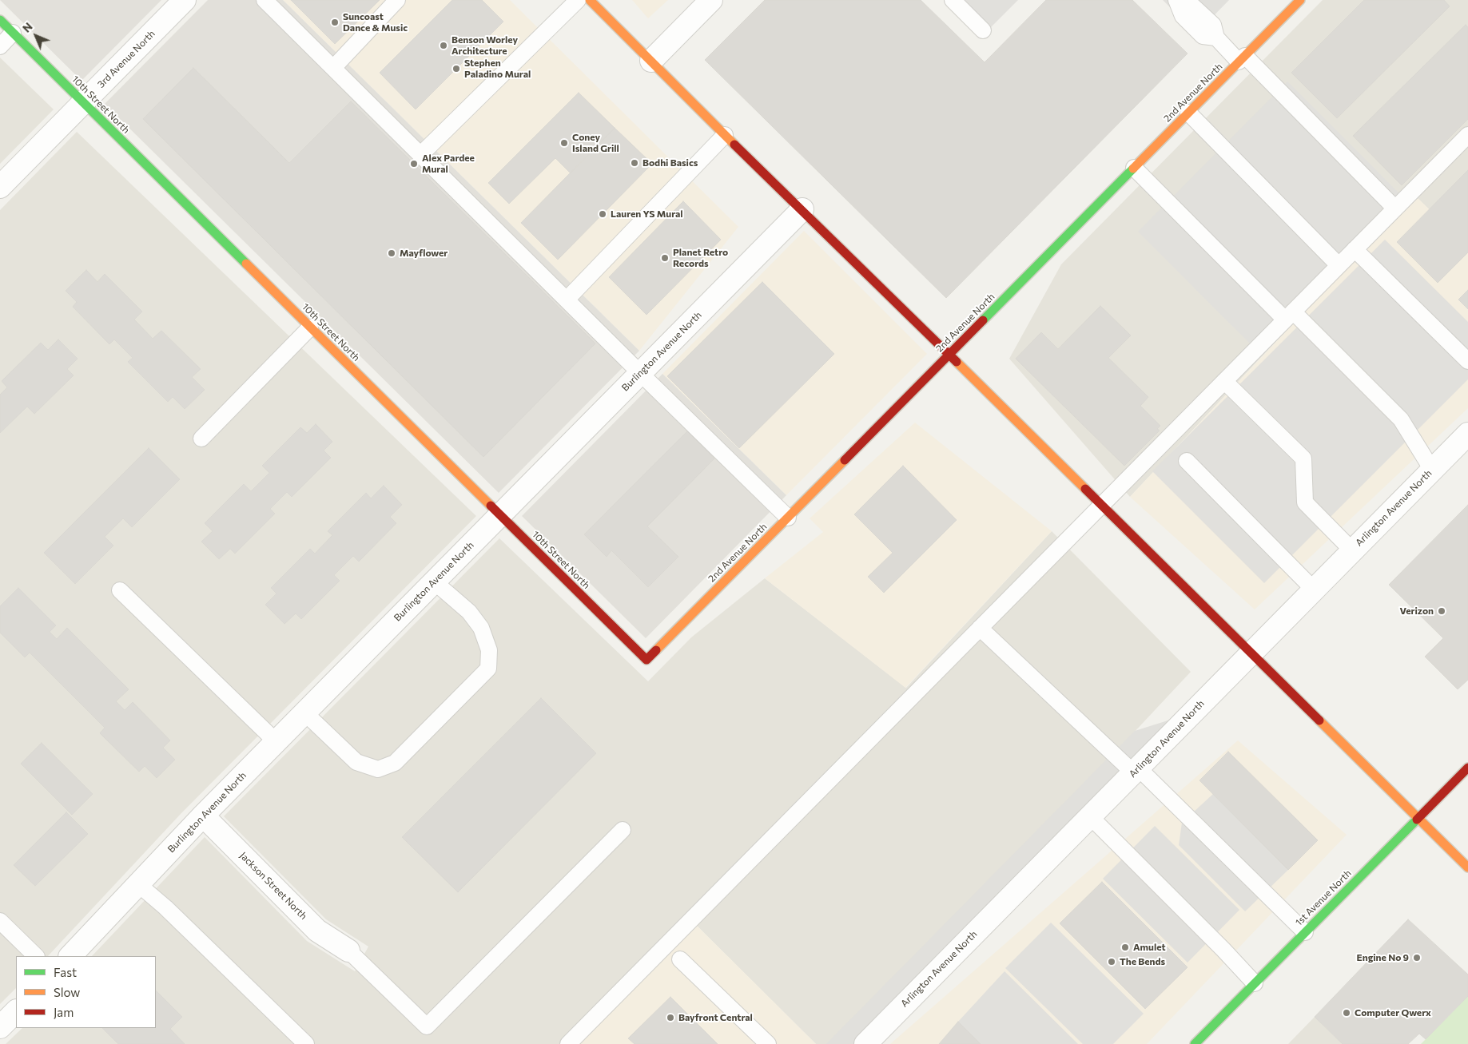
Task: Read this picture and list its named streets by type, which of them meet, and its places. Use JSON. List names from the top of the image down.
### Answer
{
  "streets": {
    "street": [
      "3rd Avenue North",
      "2nd Avenue North",
      "10th Street North",
      "Burlington Avenue North",
      "Arlington Avenue North",
      "Jackson Street North",
      "1st Avenue North"
    ]
  },
  "crossings": [
    ["3rd Avenue North", "10th Street North"],
    ["2nd Avenue North", "10th Street North"],
    ["10th Street North", "Burlington Avenue North"],
    ["Burlington Avenue North", "Jackson Street North"]
  ],
  "places": [
    "Suncoast Dance & Music",
    "Benson Worley Architecture",
    "Stephen Paladino Mural",
    "Coney Island Grill",
    "Bodhi Basics",
    "Alex Pardee Mural",
    "Lauren YS Mural",
    "Mayflower",
    "Planet Retro Records",
    "Verizon",
    "Amulet",
    "Engine No 9",
    "The Bends",
    "Computer Qwerx",
    "Bayfront Central"
  ],
  "legend": ["Fast", "Slow", "Jam"],
  "north": "top left"
}
